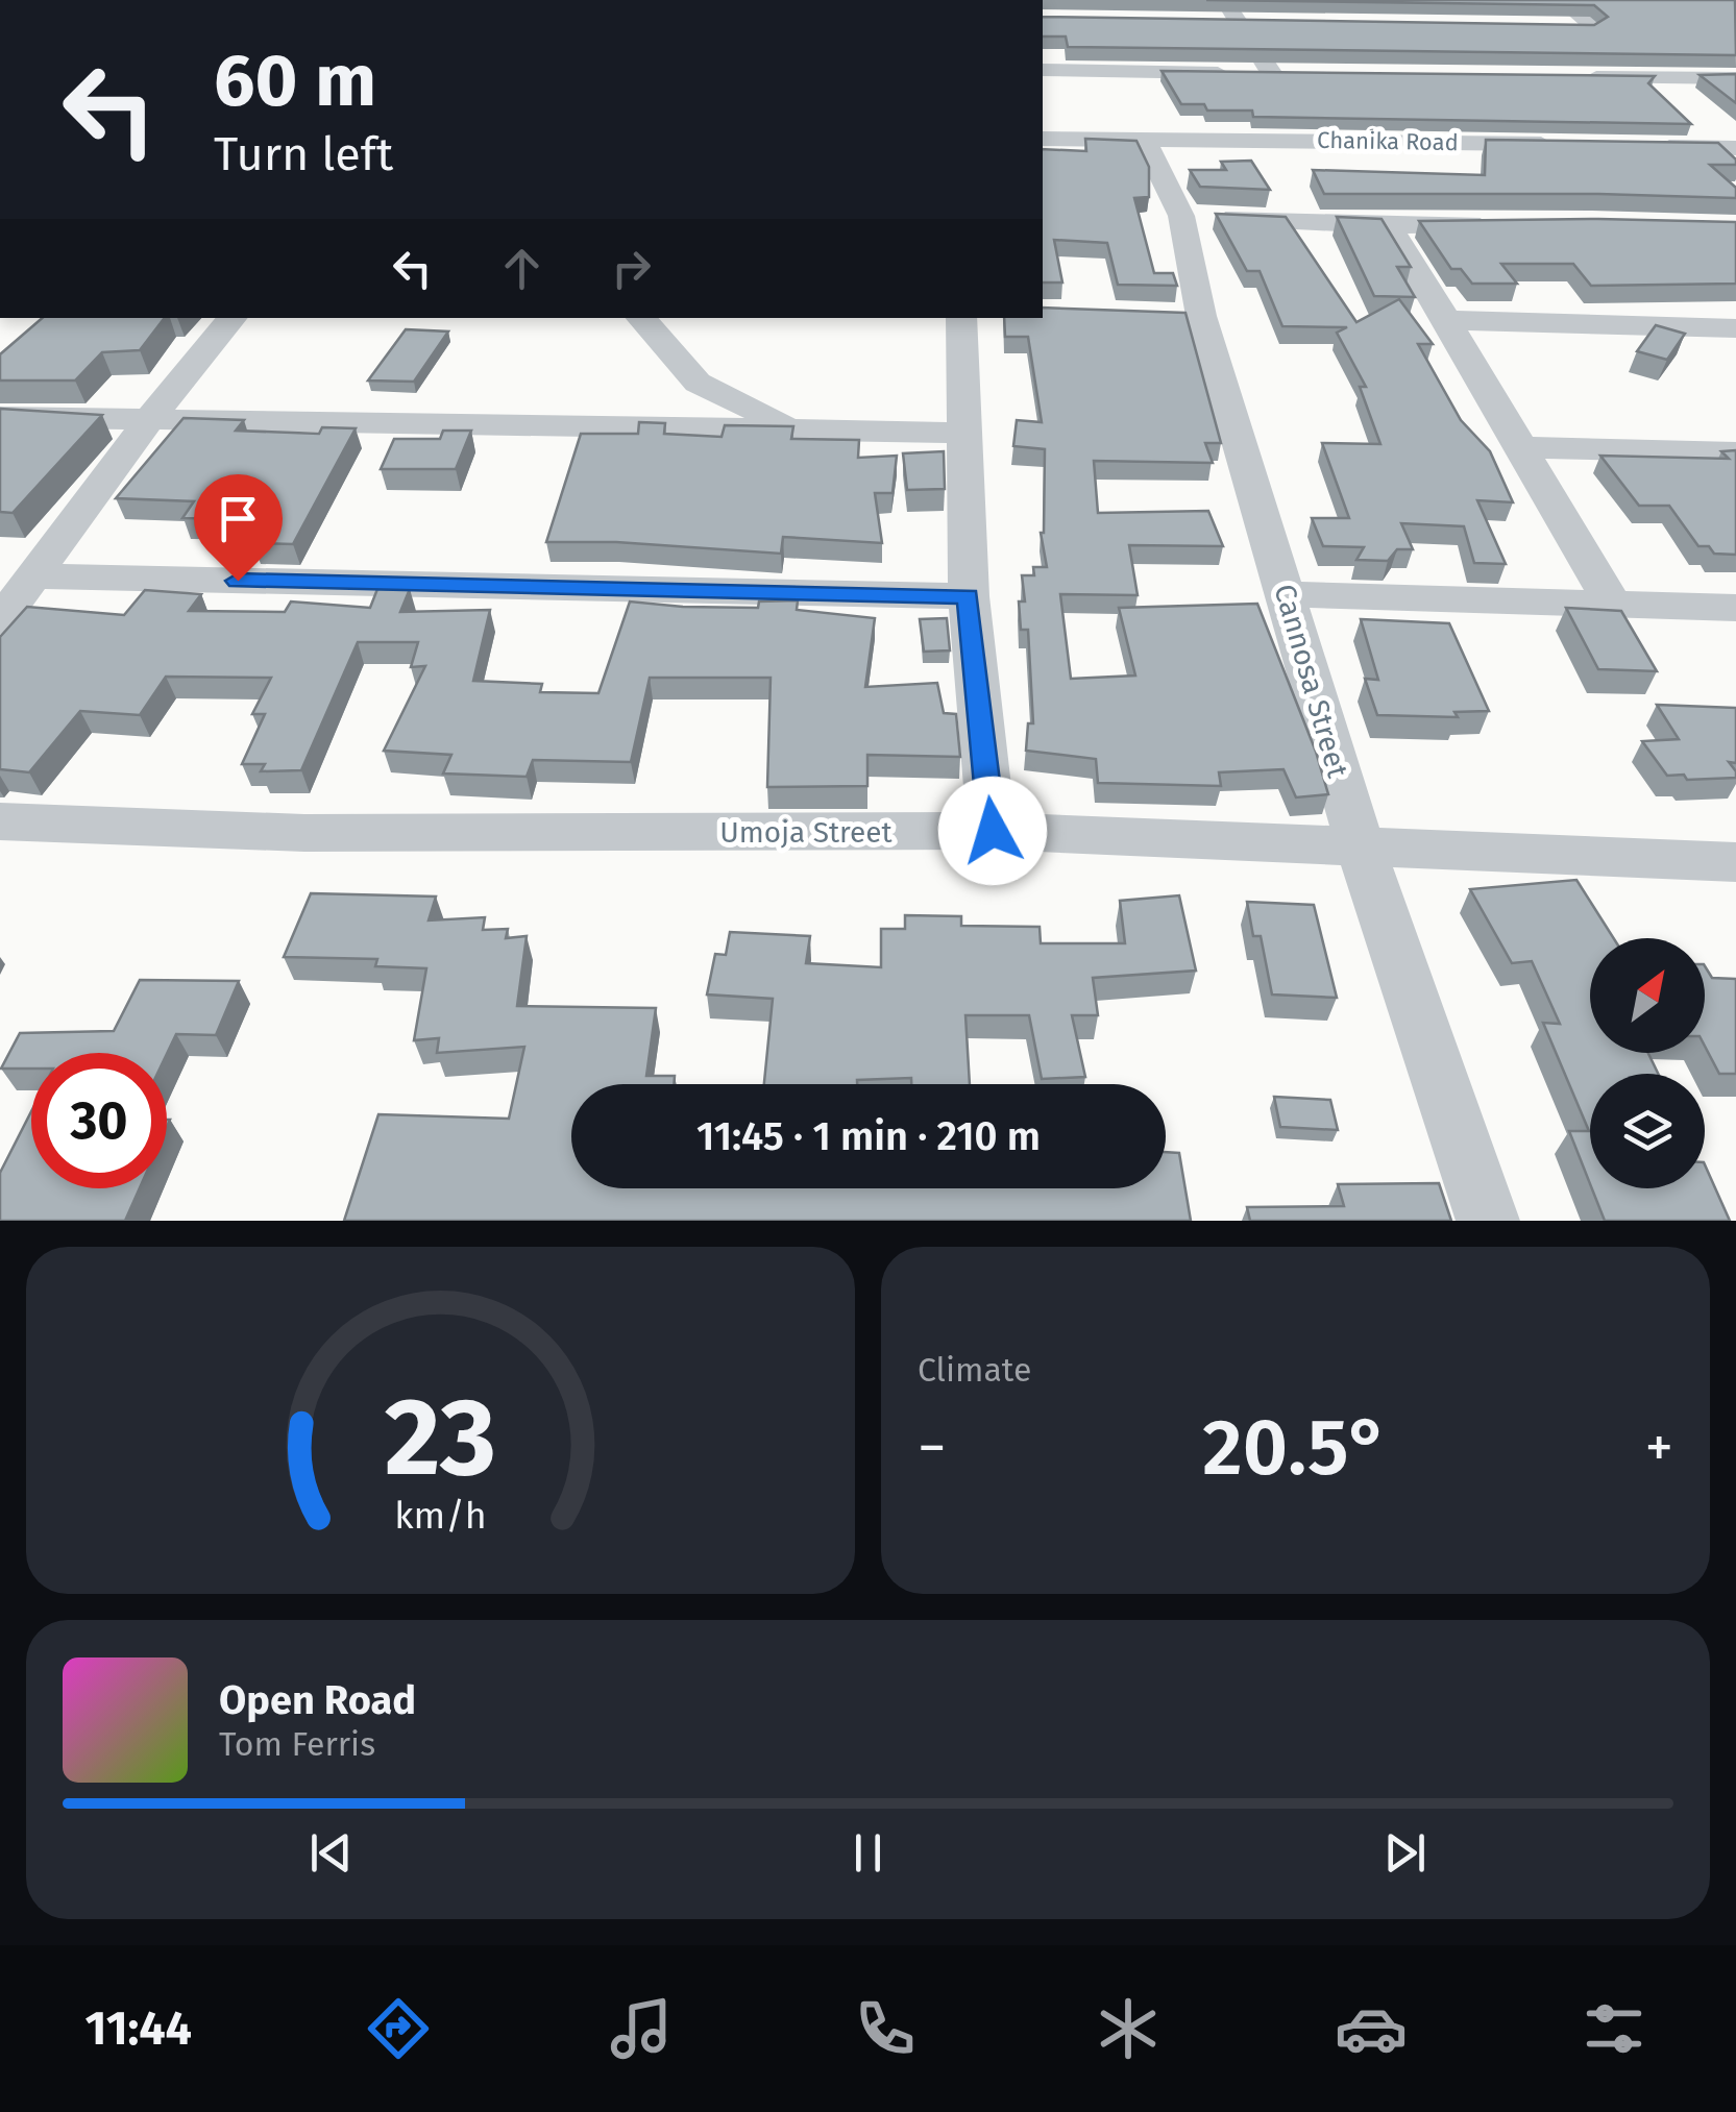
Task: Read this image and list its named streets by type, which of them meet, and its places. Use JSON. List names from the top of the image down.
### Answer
{
  "streets": {
    "street": ["Chanika Road", "Cannosa Street", "Umoja Street"]
  },
  "crossings": [
    ["Chanika Road", "Cannosa Street"],
    ["Cannosa Street", "Umoja Street"]
  ],
  "north": "top right",
  "page": {
    "turn": ["60 m", "Turn left"],
    "limit": "30",
    "trip": "11:45 · 1 min · 210 m",
    "tile": "Climate",
    "heat": ["−", "20.5°", "+"],
    "song": ["Open Road", "Tom Ferris"],
    "tabs": "11:44",
    "gauge": ["23", "km/h"]
  }
}
